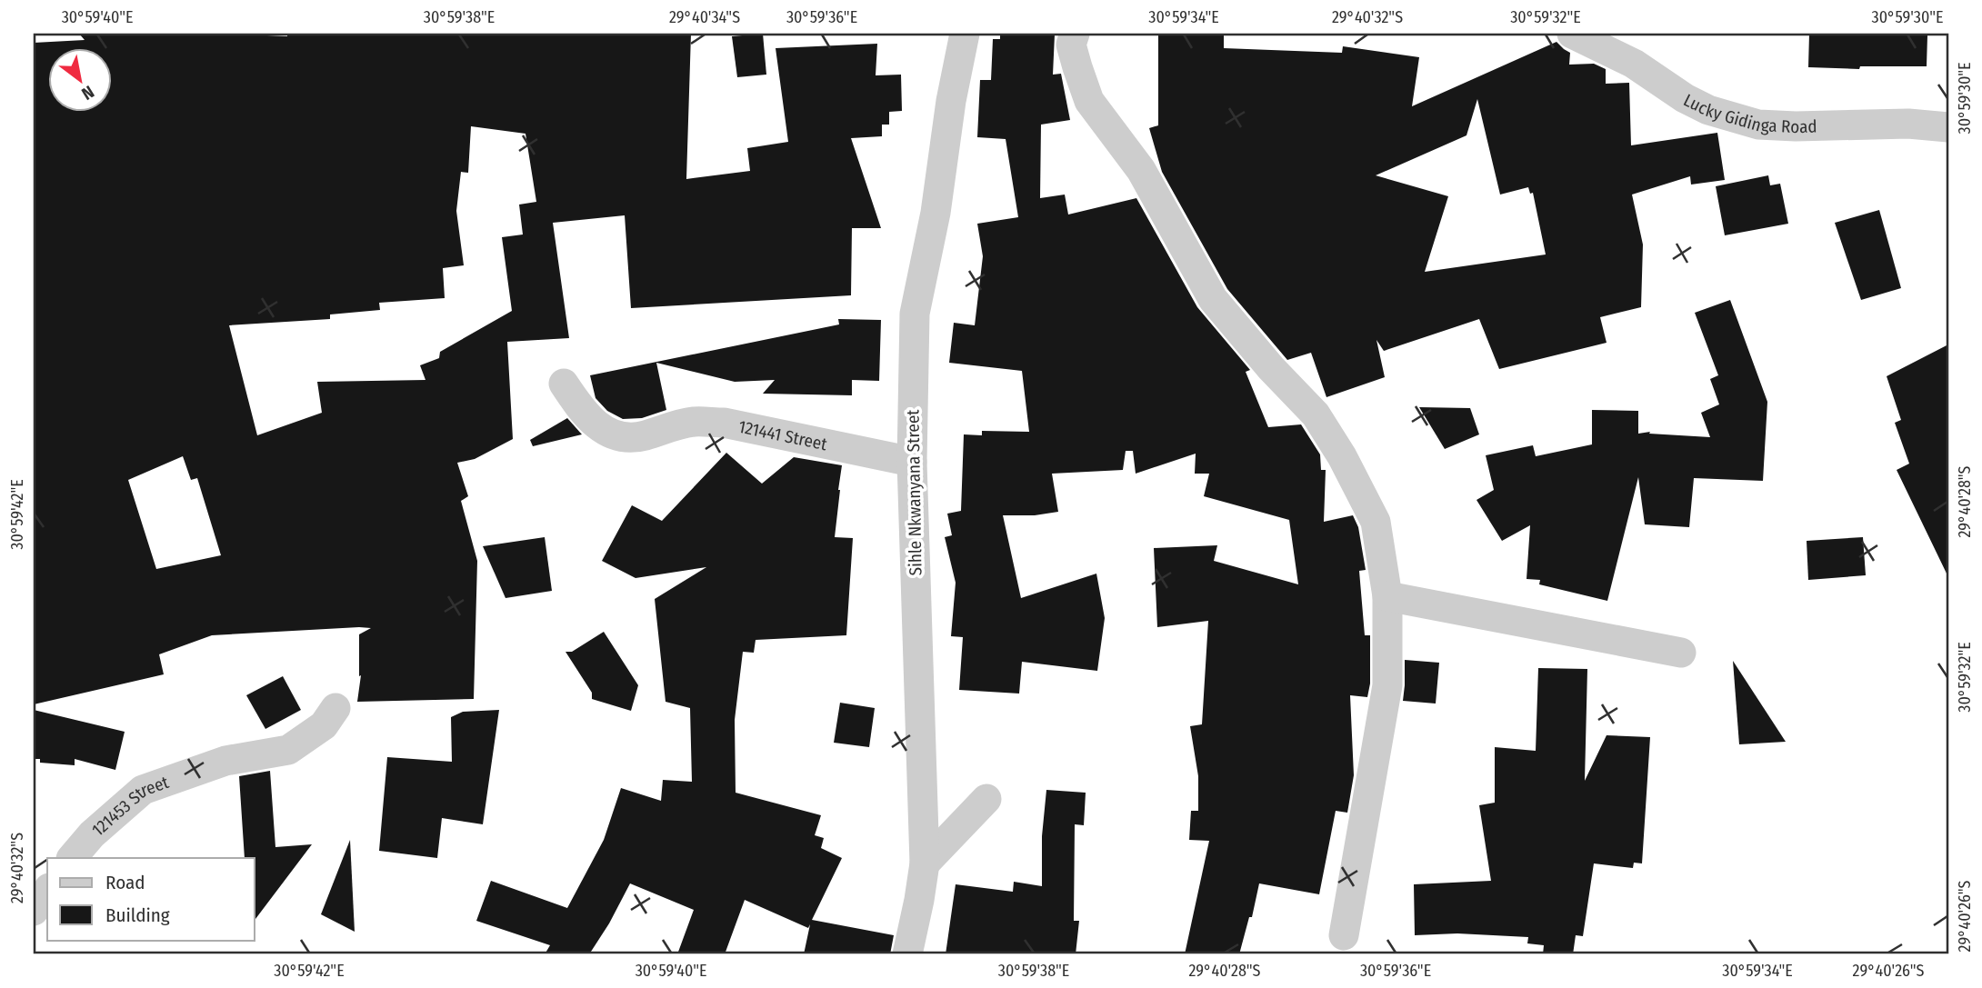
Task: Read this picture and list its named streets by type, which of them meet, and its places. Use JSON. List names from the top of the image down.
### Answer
{
  "streets": {
    "street": [
      "Lucky Gidinga Road",
      "121441 Street",
      "Sihle Nkwanyana Street",
      "121453 Street"
    ]
  },
  "crossings": [
    ["121441 Street", "Sihle Nkwanyana Street"]
  ],
  "legend": ["Road", "Building"],
  "north": "bottom right",
  "coordinates": [
    "30°59'40\"E",
    "30°59'38\"E",
    "29°40'34\"S",
    "30°59'36\"E",
    "30°59'34\"E",
    "29°40'32\"S",
    "30°59'32\"E",
    "30°59'30\"E",
    "29°40'28\"S",
    "30°59'42\"E",
    "29°40'26\"S"
  ]
}
